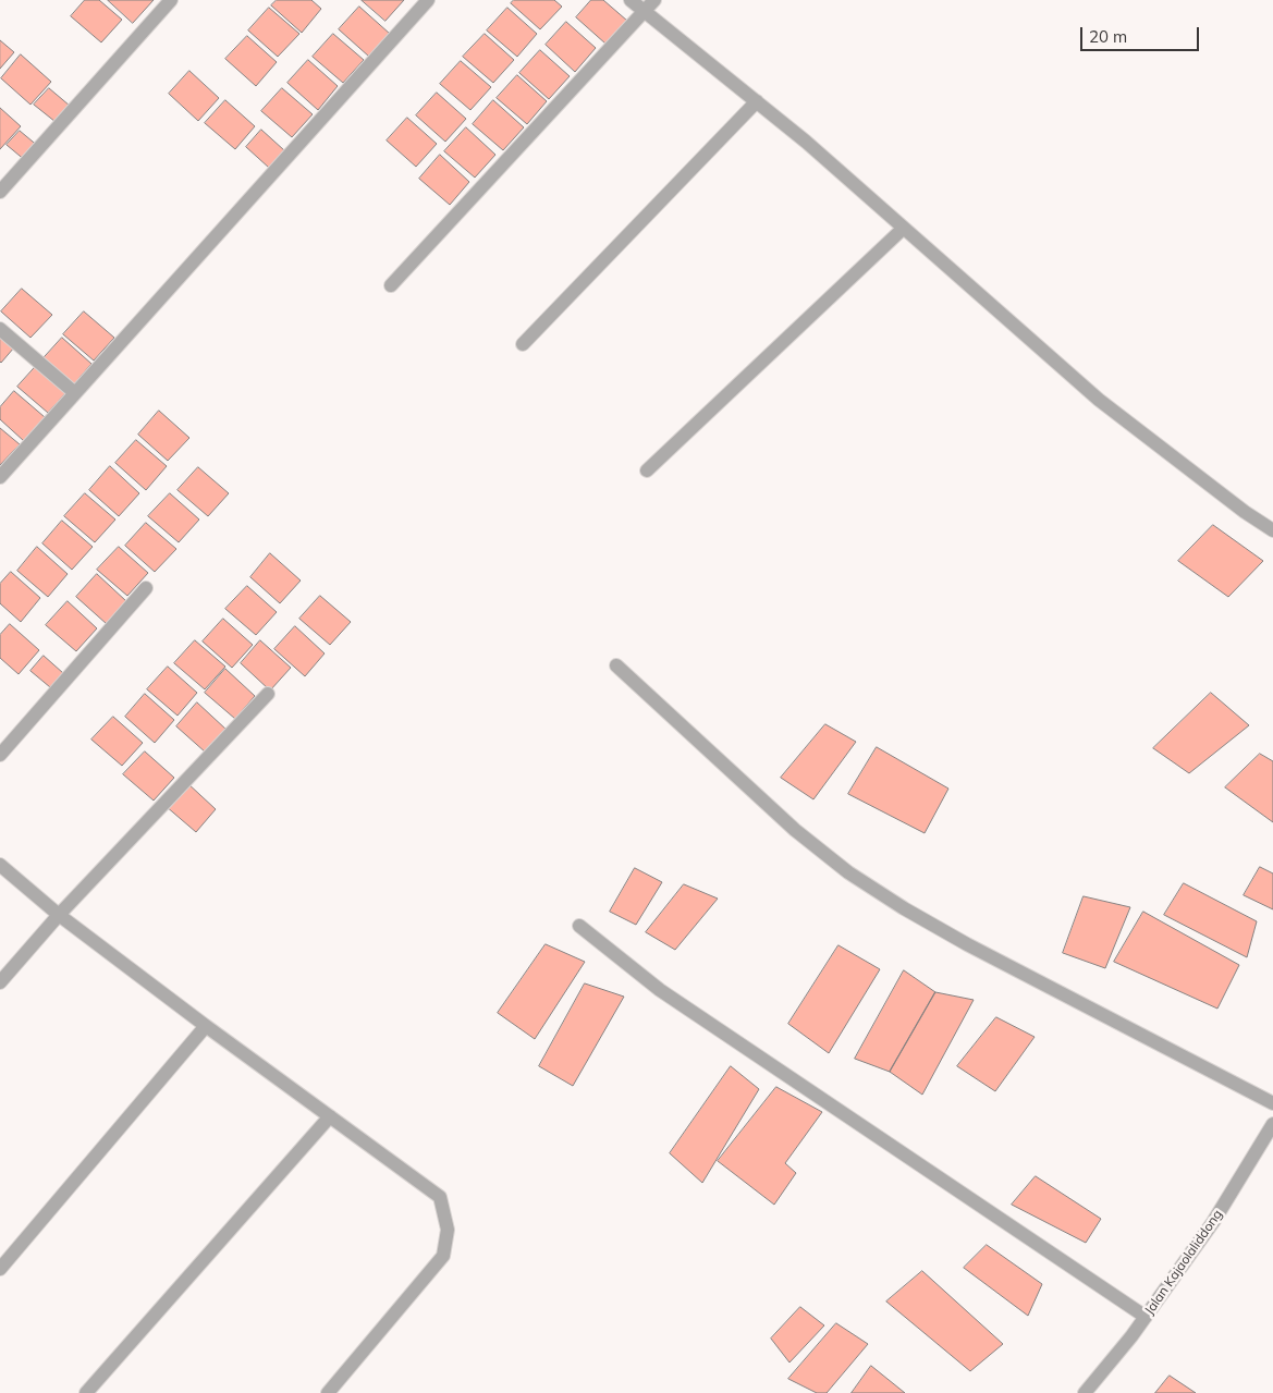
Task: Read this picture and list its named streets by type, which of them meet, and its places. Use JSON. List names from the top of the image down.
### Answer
{
  "streets": {
    "street": ["Jalan Kajaolaliddong"]
  },
  "scale_bar": "20 m"
}
